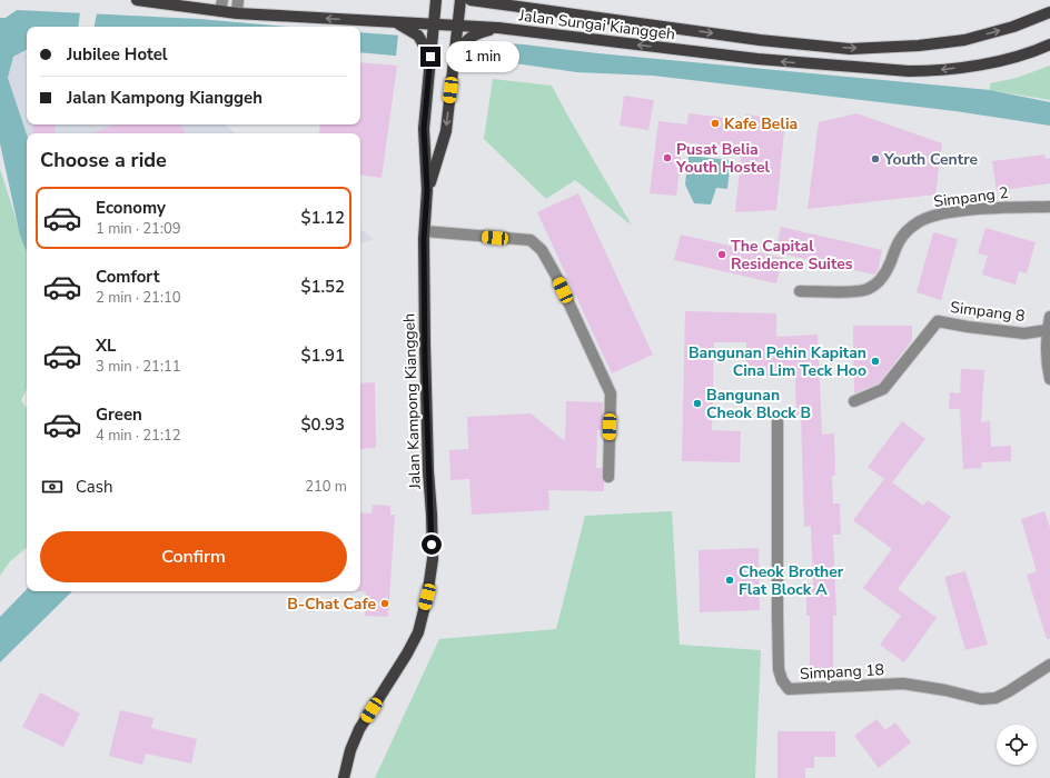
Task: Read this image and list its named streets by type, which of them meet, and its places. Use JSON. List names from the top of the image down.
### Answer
{
  "streets": {
    "main road": ["Jalan Sungai Kianggeh", "Jalan Kampong Kianggeh"],
    "street": ["Simpang 2", "Simpang 8", "Simpang 18"]
  },
  "crossings": [
    ["Jalan Sungai Kianggeh", "Jalan Kampong Kianggeh"]
  ],
  "places": [
    "Kafe Belia",
    "Pusat Belia Youth Hostel",
    "Youth Centre",
    "The Capital Residence Suites",
    "Bangunan Pehin Kapitan Cina Lim Teck Hoo",
    "Bangunan Cheok Block B",
    "Cheok Brother Flat Block A",
    "B-Chat Cafe"
  ],
  "page": {
    "banner": ["Jubilee Hotel", "Jalan Kampong Kianggeh"],
    "bubble": "1 min",
    "heading": "Choose a ride",
    "list": [
      {
        "name": "Economy",
        "note": "1 min · 21:09",
        "value": "$1.12"
      },
      {
        "name": "Comfort",
        "note": "2 min · 21:10",
        "value": "$1.52"
      },
      {
        "name": "XL",
        "note": "3 min · 21:11",
        "value": "$1.91"
      },
      {
        "name": "Green",
        "note": "4 min · 21:12",
        "value": "$0.93"
      }
    ],
    "pay": ["Cash", "210 m"],
    "buttons": "Confirm"
  }
}
